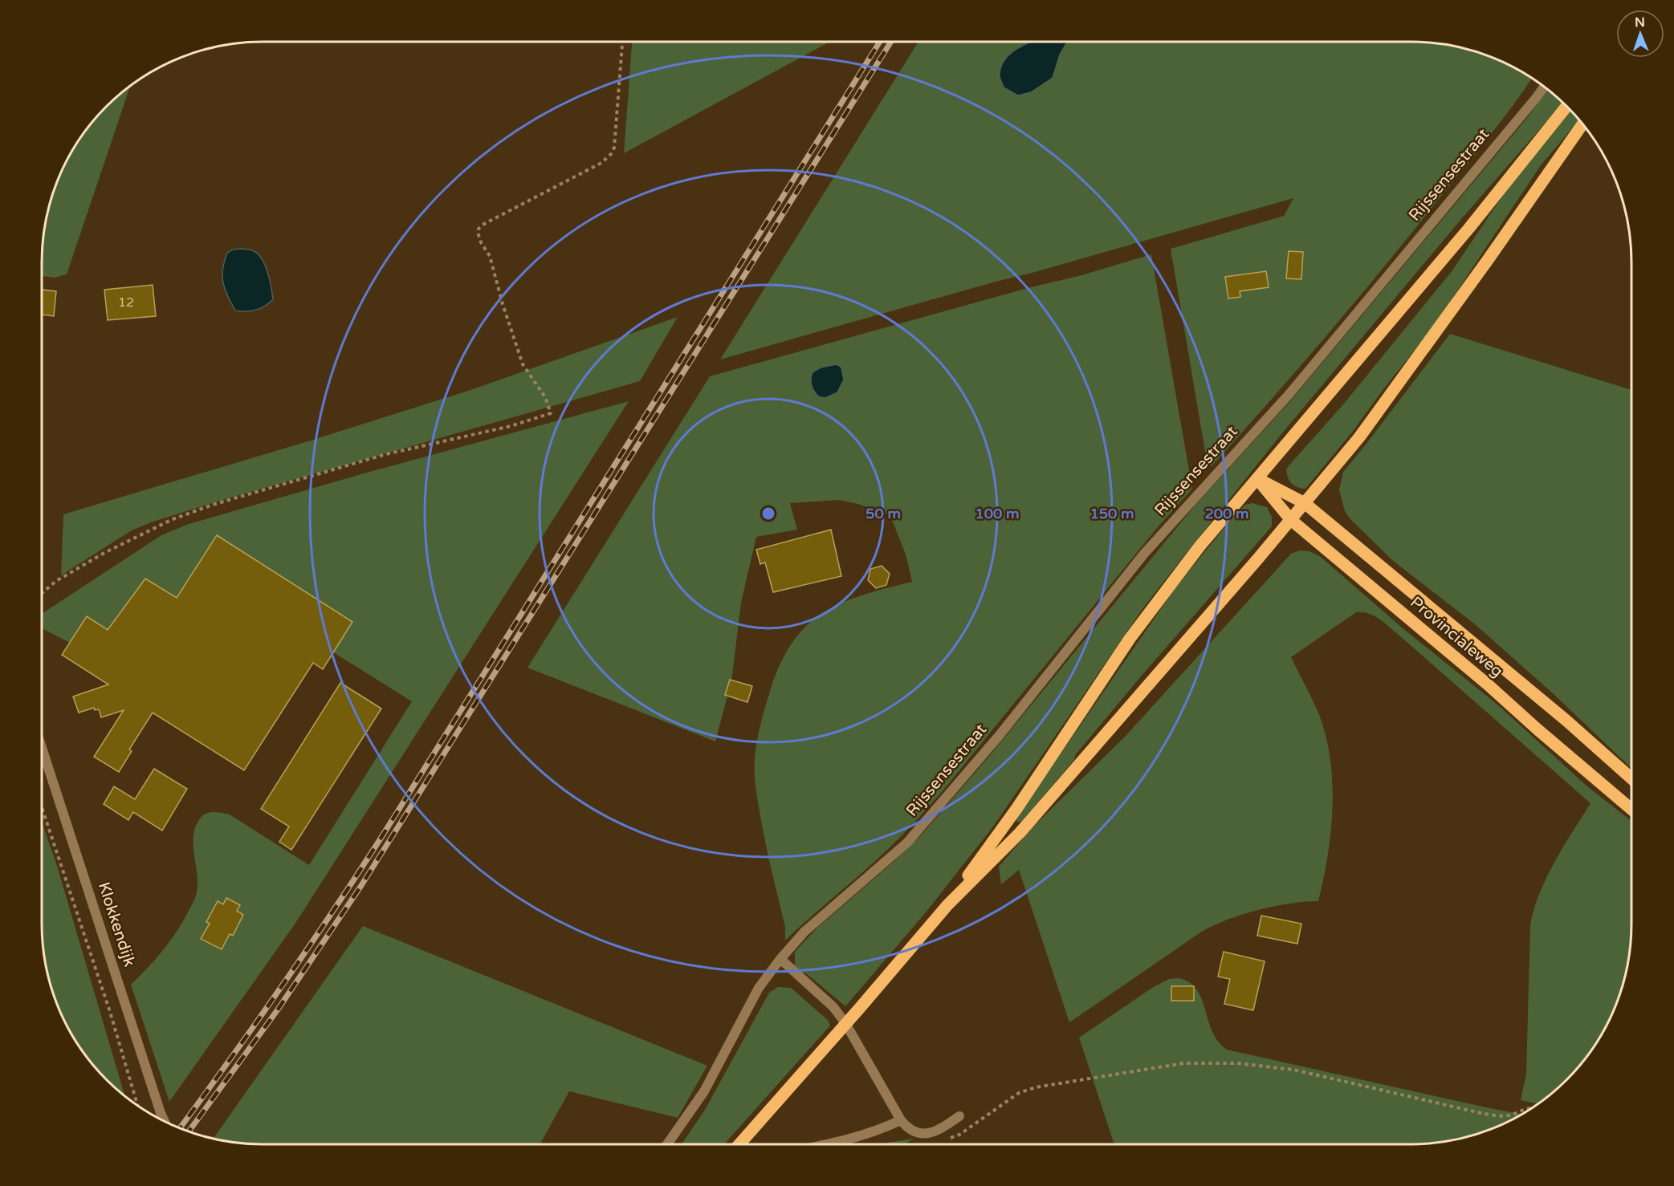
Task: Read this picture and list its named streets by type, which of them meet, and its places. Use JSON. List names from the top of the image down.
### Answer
{
  "streets": {
    "main road": ["Provincialeweg"],
    "street": ["Rijssensestraat", "Klokkendijk"]
  },
  "house_numbers": ["12"],
  "north": "top",
  "rings": [
    "50 m",
    "100 m",
    "150 m",
    "200 m"
  ]
}
